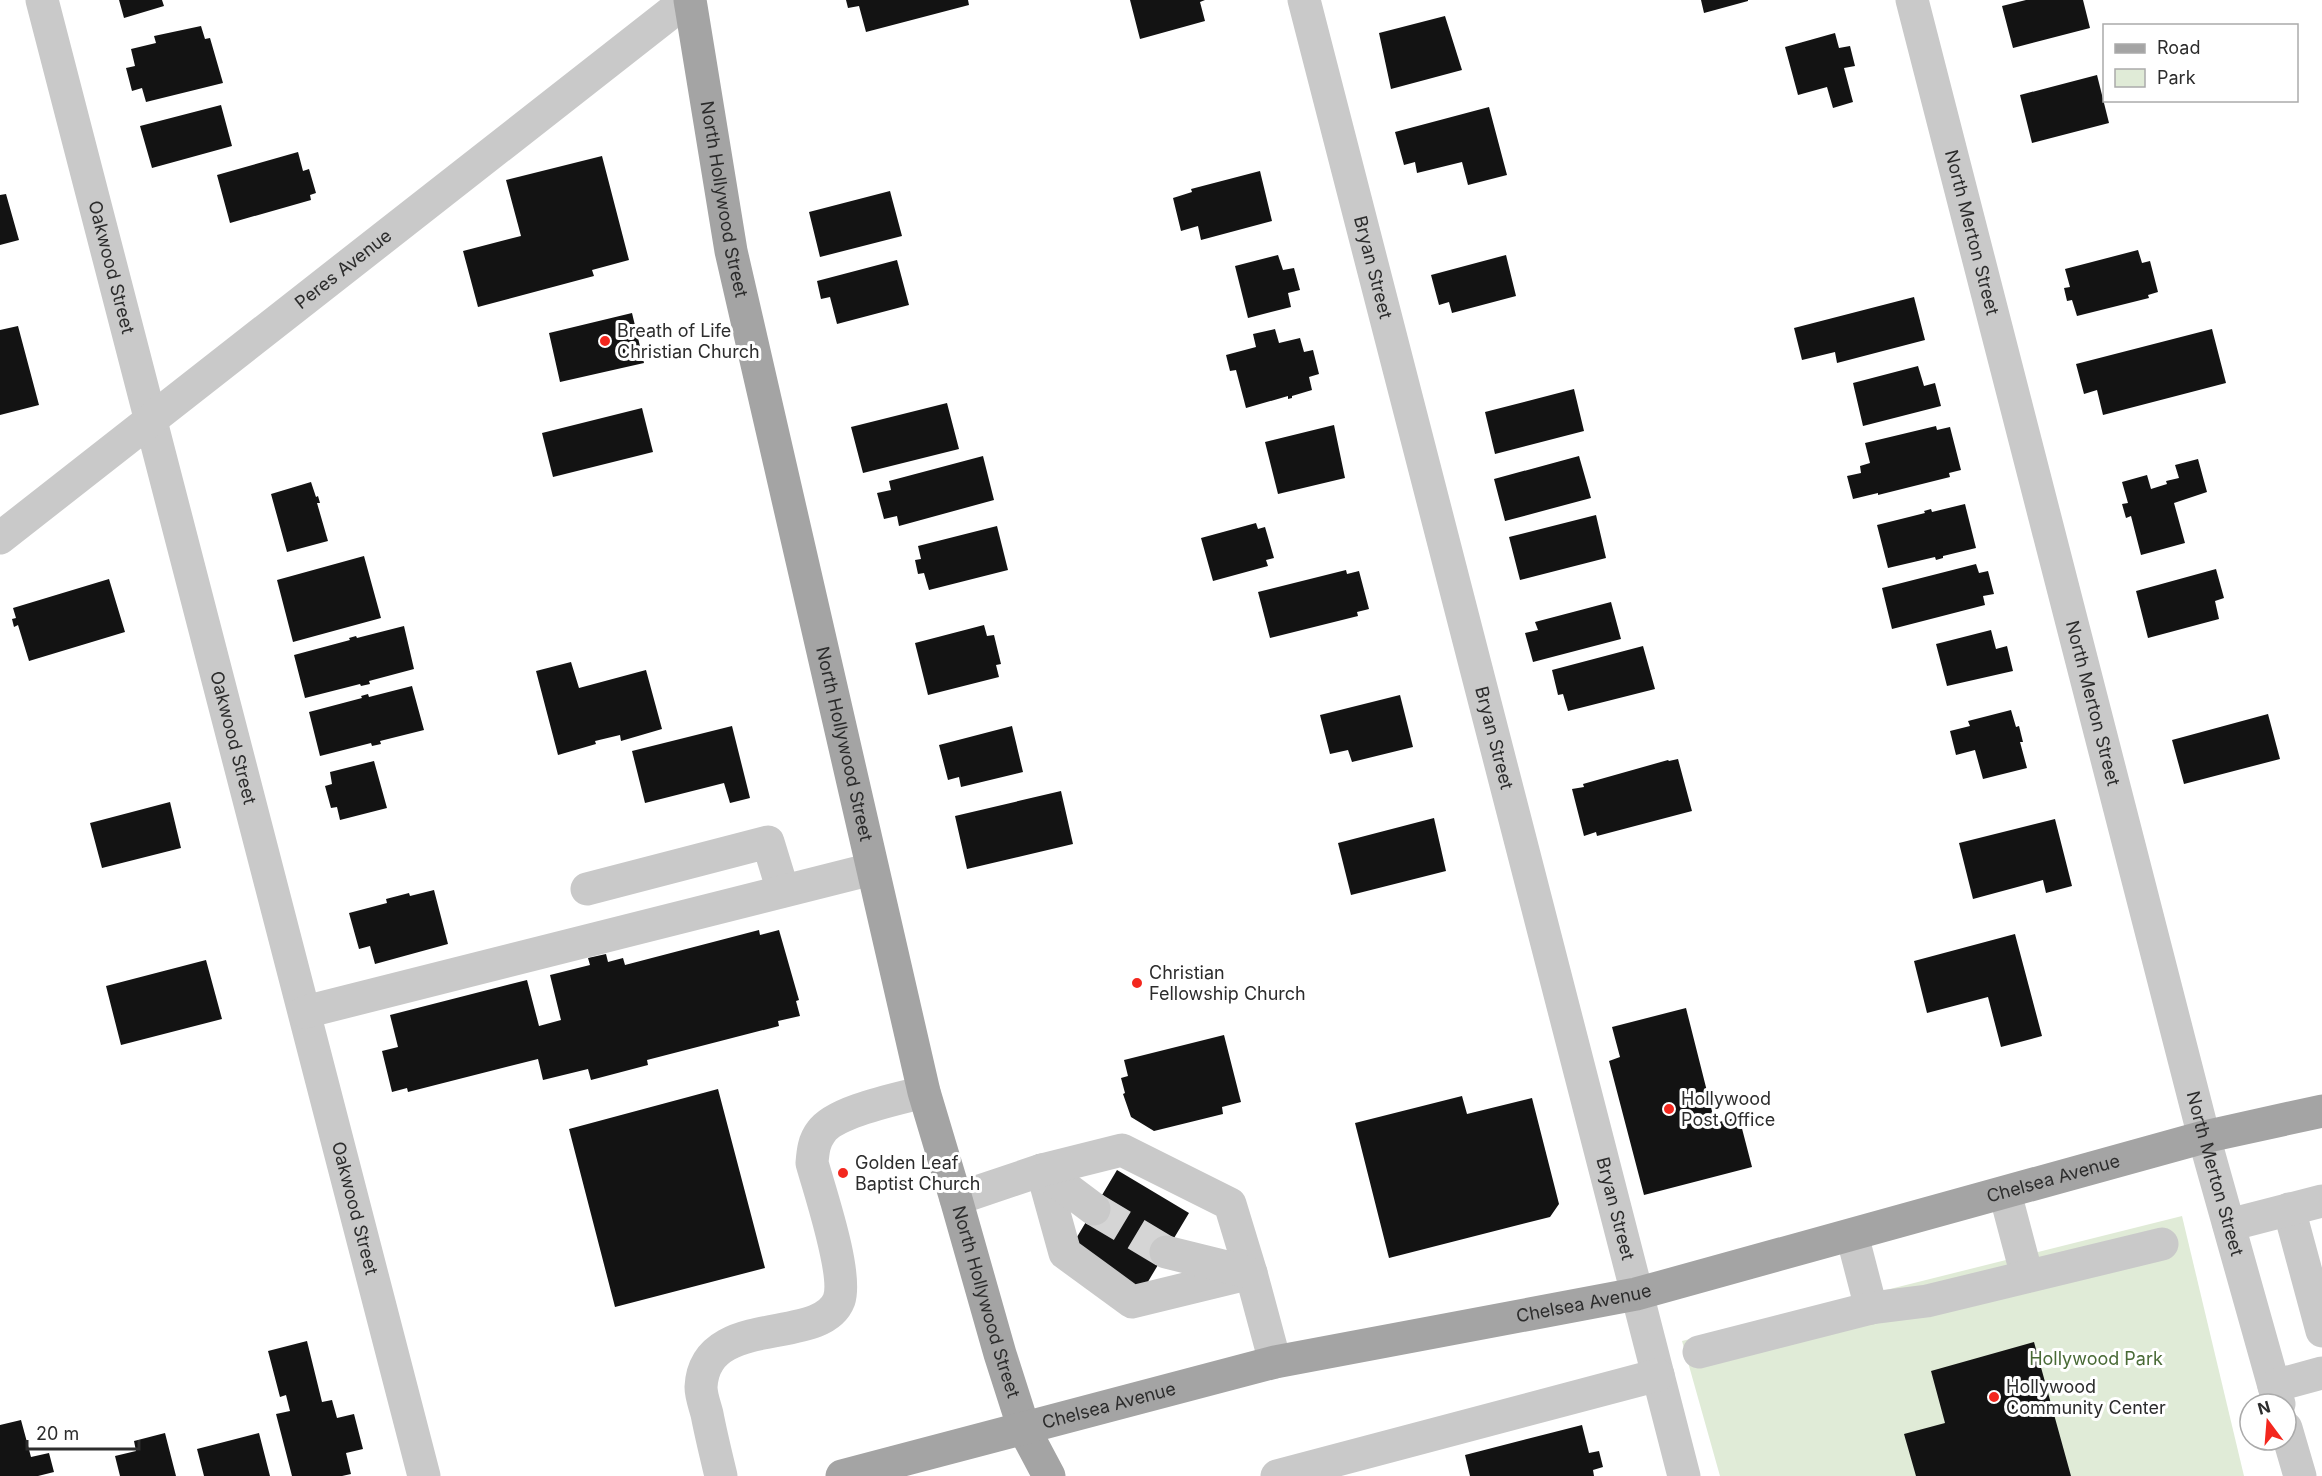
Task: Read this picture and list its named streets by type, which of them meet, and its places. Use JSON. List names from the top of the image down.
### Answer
{
  "streets": {
    "main road": ["North Hollywood Street", "Chelsea Avenue"],
    "street": [
      "North Merton Street",
      "Oakwood Street",
      "Bryan Street",
      "Peres Avenue"
    ]
  },
  "crossings": [
    ["North Hollywood Street", "Peres Avenue"],
    ["North Hollywood Street", "Chelsea Avenue"],
    ["North Merton Street", "Chelsea Avenue"],
    ["Oakwood Street", "Peres Avenue"],
    ["Bryan Street", "Chelsea Avenue"]
  ],
  "parks": ["Hollywood Park"],
  "places": [
    "Breath of Life Christian Church",
    "Christian Fellowship Church",
    "Hollywood Post Office",
    "Golden Leaf Baptist Church",
    "Hollywood Community Center"
  ],
  "legend": ["Road", "Park"],
  "scale_bar": "20 m",
  "north": "top"
}
